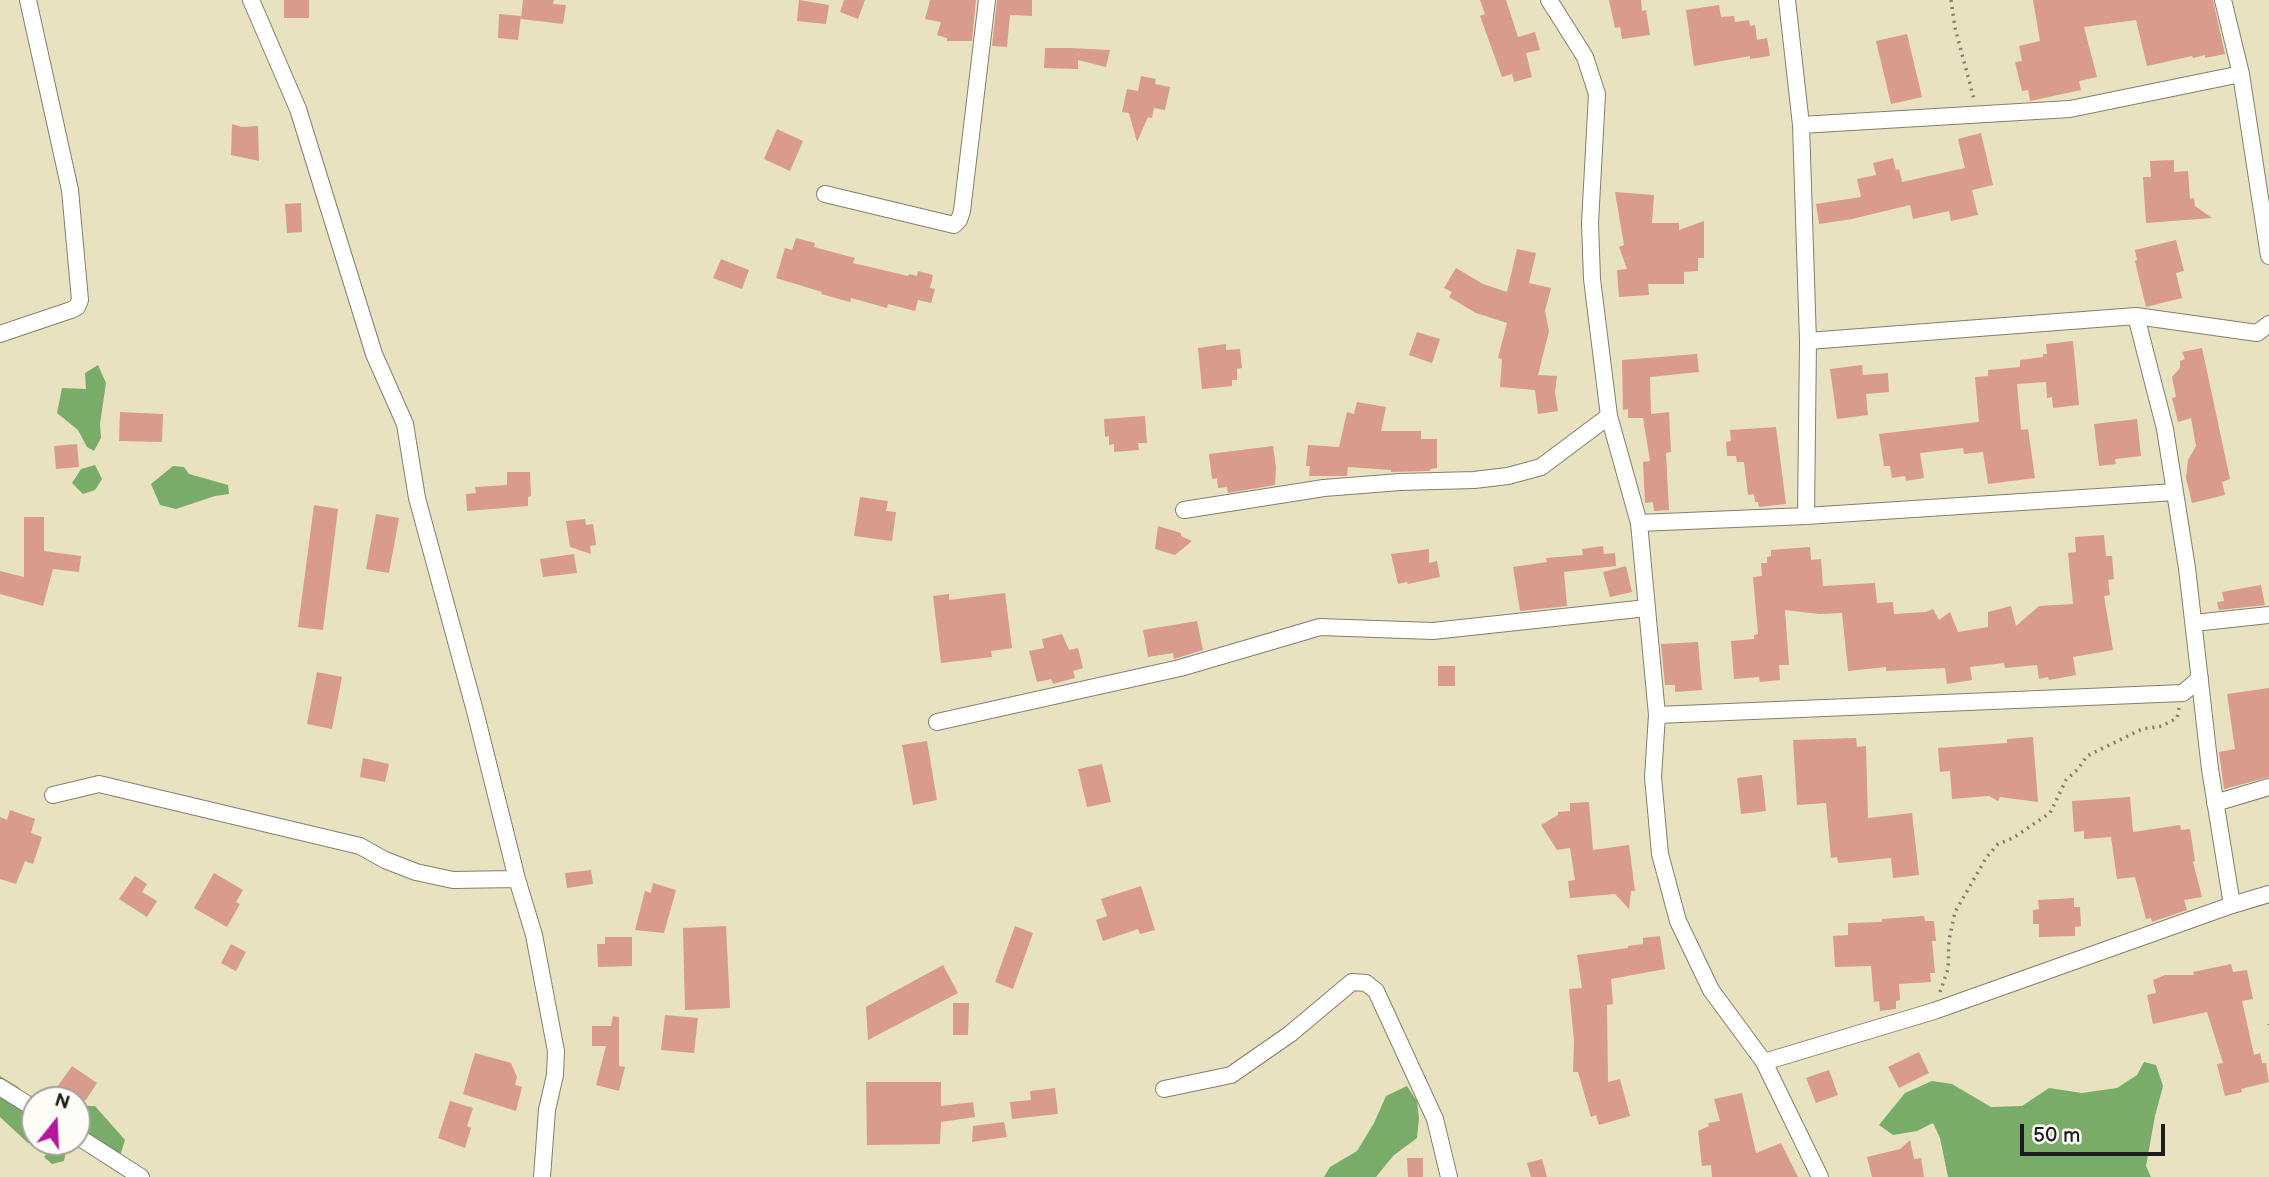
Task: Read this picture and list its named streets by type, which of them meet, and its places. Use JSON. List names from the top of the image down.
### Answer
{
  "scale_bar": "50 m",
  "north": "top"
}
